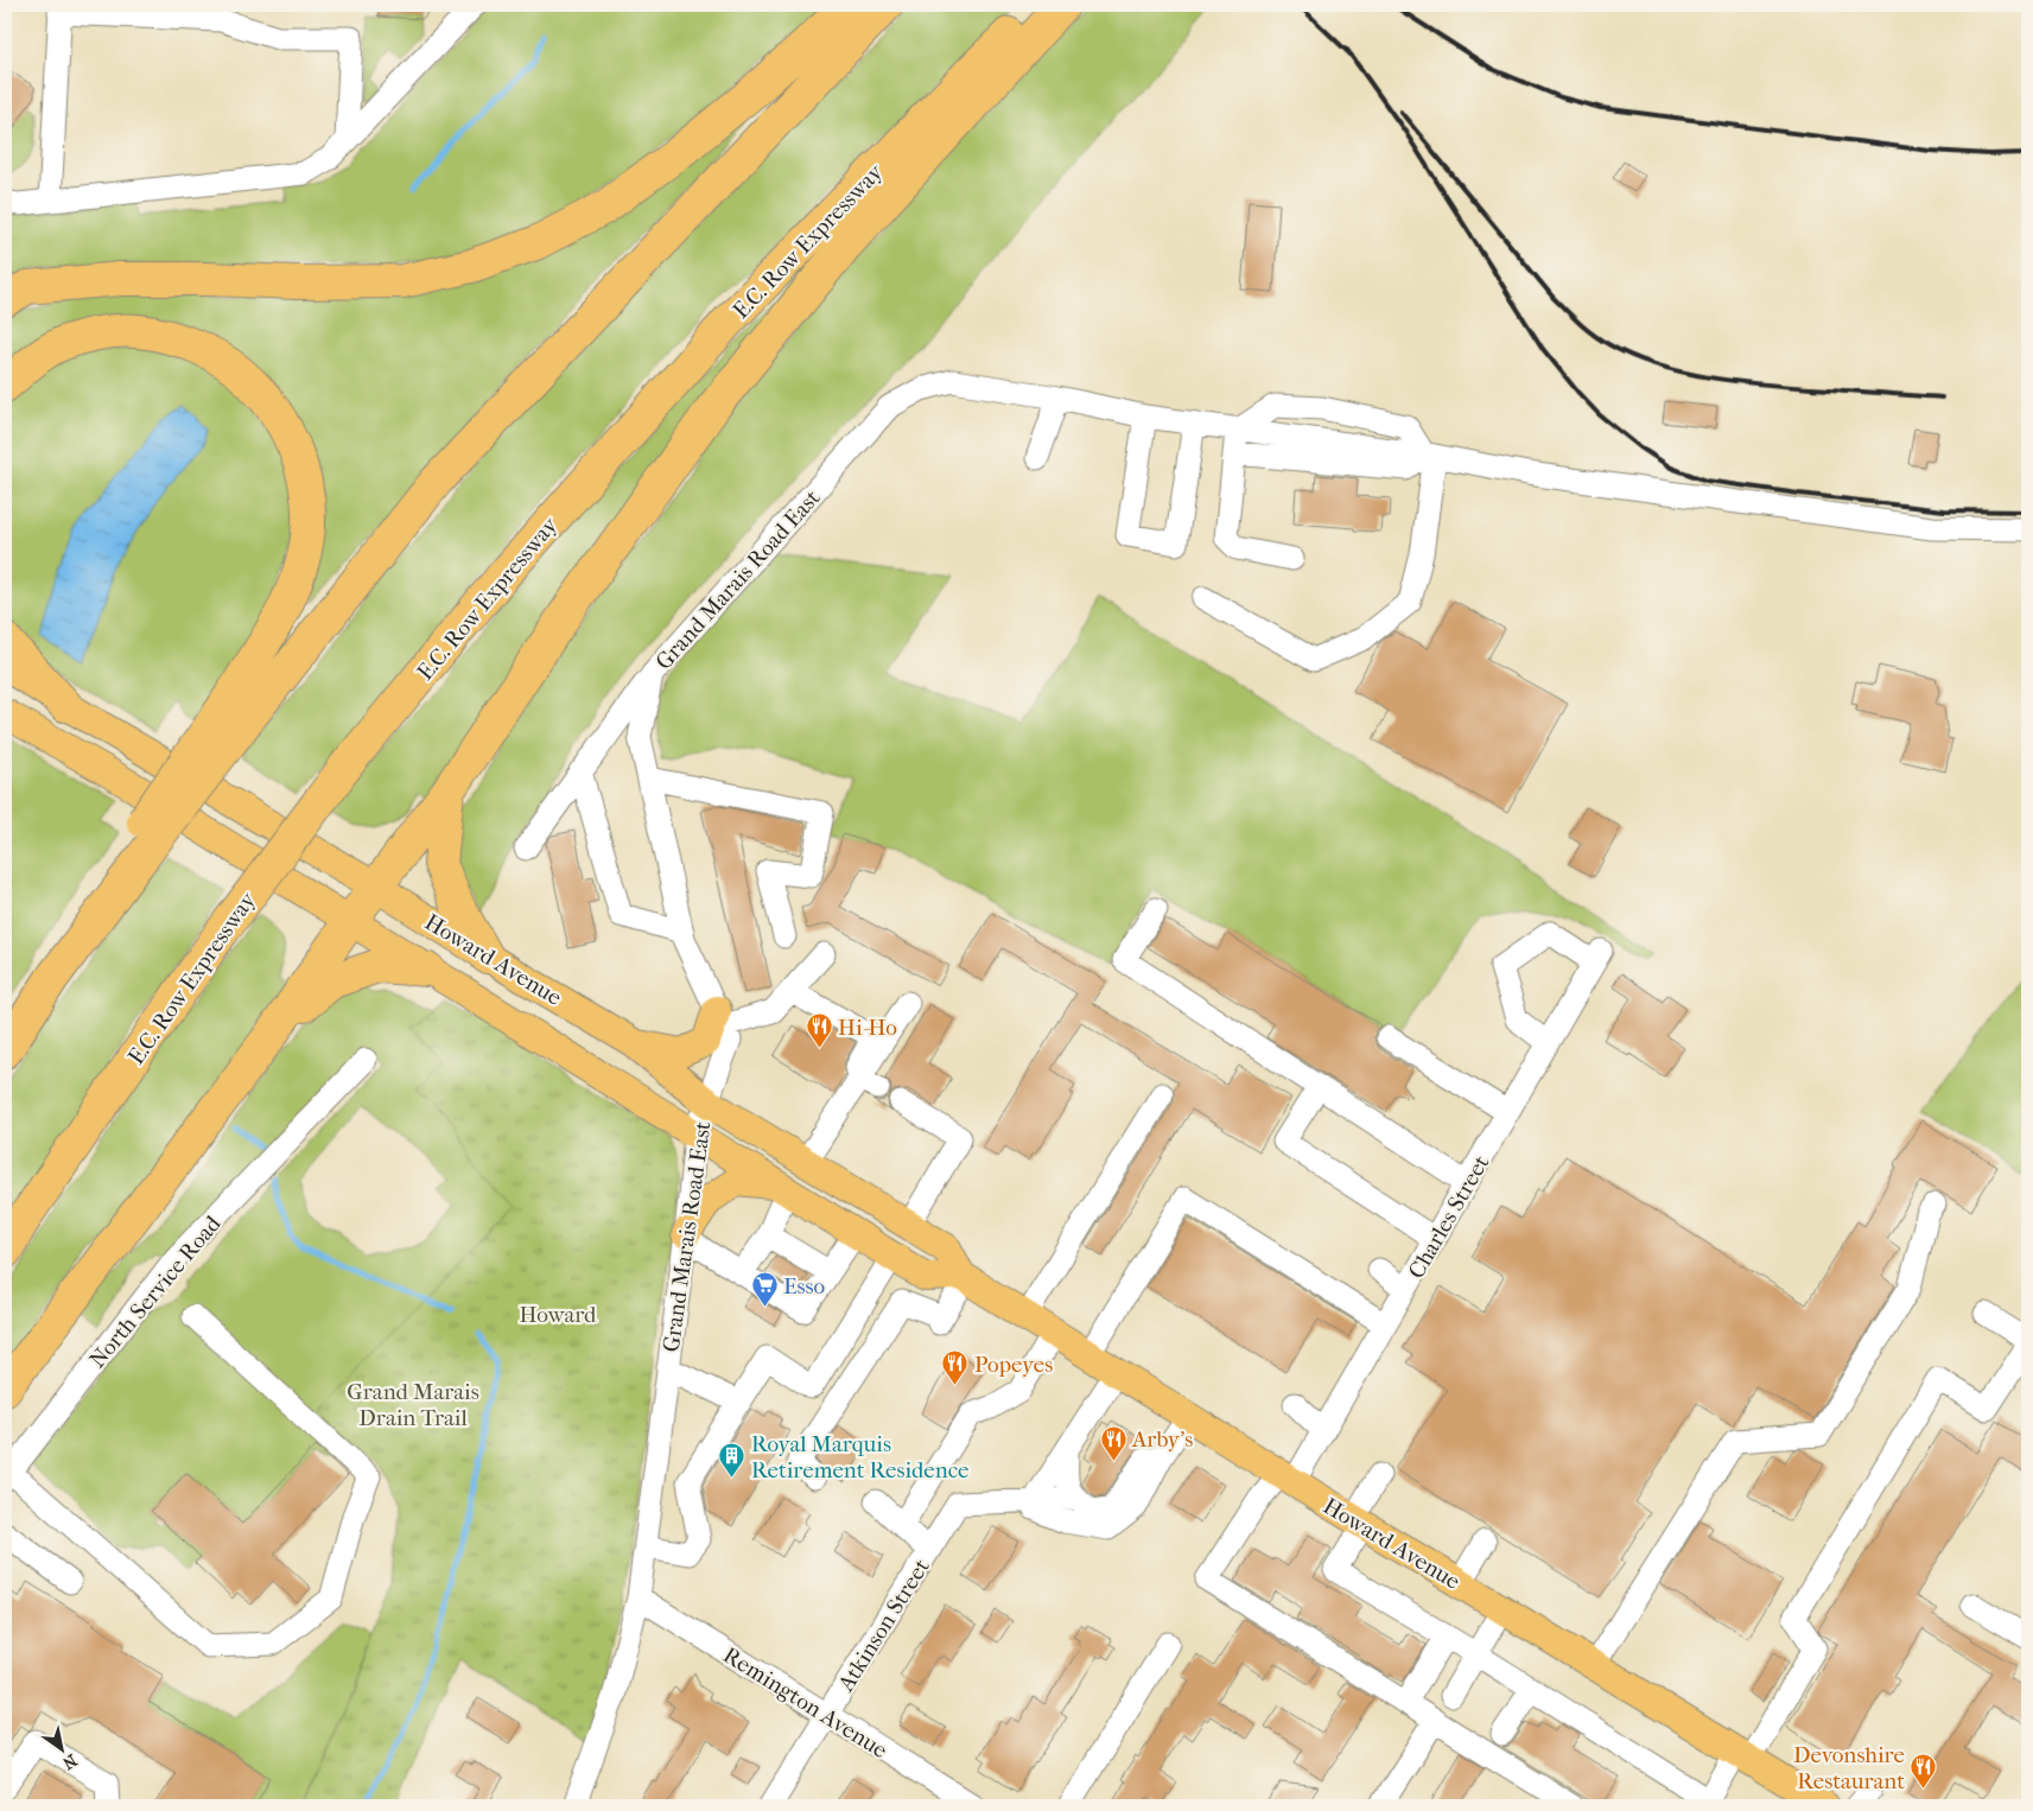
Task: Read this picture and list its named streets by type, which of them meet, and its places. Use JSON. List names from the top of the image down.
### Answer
{
  "streets": {
    "highway": ["E.C. Row Expressway"],
    "main road": ["Howard Avenue"],
    "street": [
      "Grand Marais Road East",
      "Charles Street",
      "North Service Road",
      "Atkinson Street",
      "Remington Avenue"
    ]
  },
  "crossings": [
    ["Grand Marais Road East", "Howard Avenue"],
    ["Grand Marais Road East", "Remington Avenue"],
    ["Howard Avenue", "Charles Street"],
    ["Atkinson Street", "Remington Avenue"]
  ],
  "parks": ["Howard", "Grand Marais Drain Trail"],
  "places": {
    "restaurant": [
      "Hi-Ho",
      "Popeyes",
      "Arby's",
      "Devonshire Restaurant"
    ],
    "supermarket": ["Esso"],
    "building": ["Royal Marquis Retirement Residence"]
  },
  "north": "bottom right"
}
